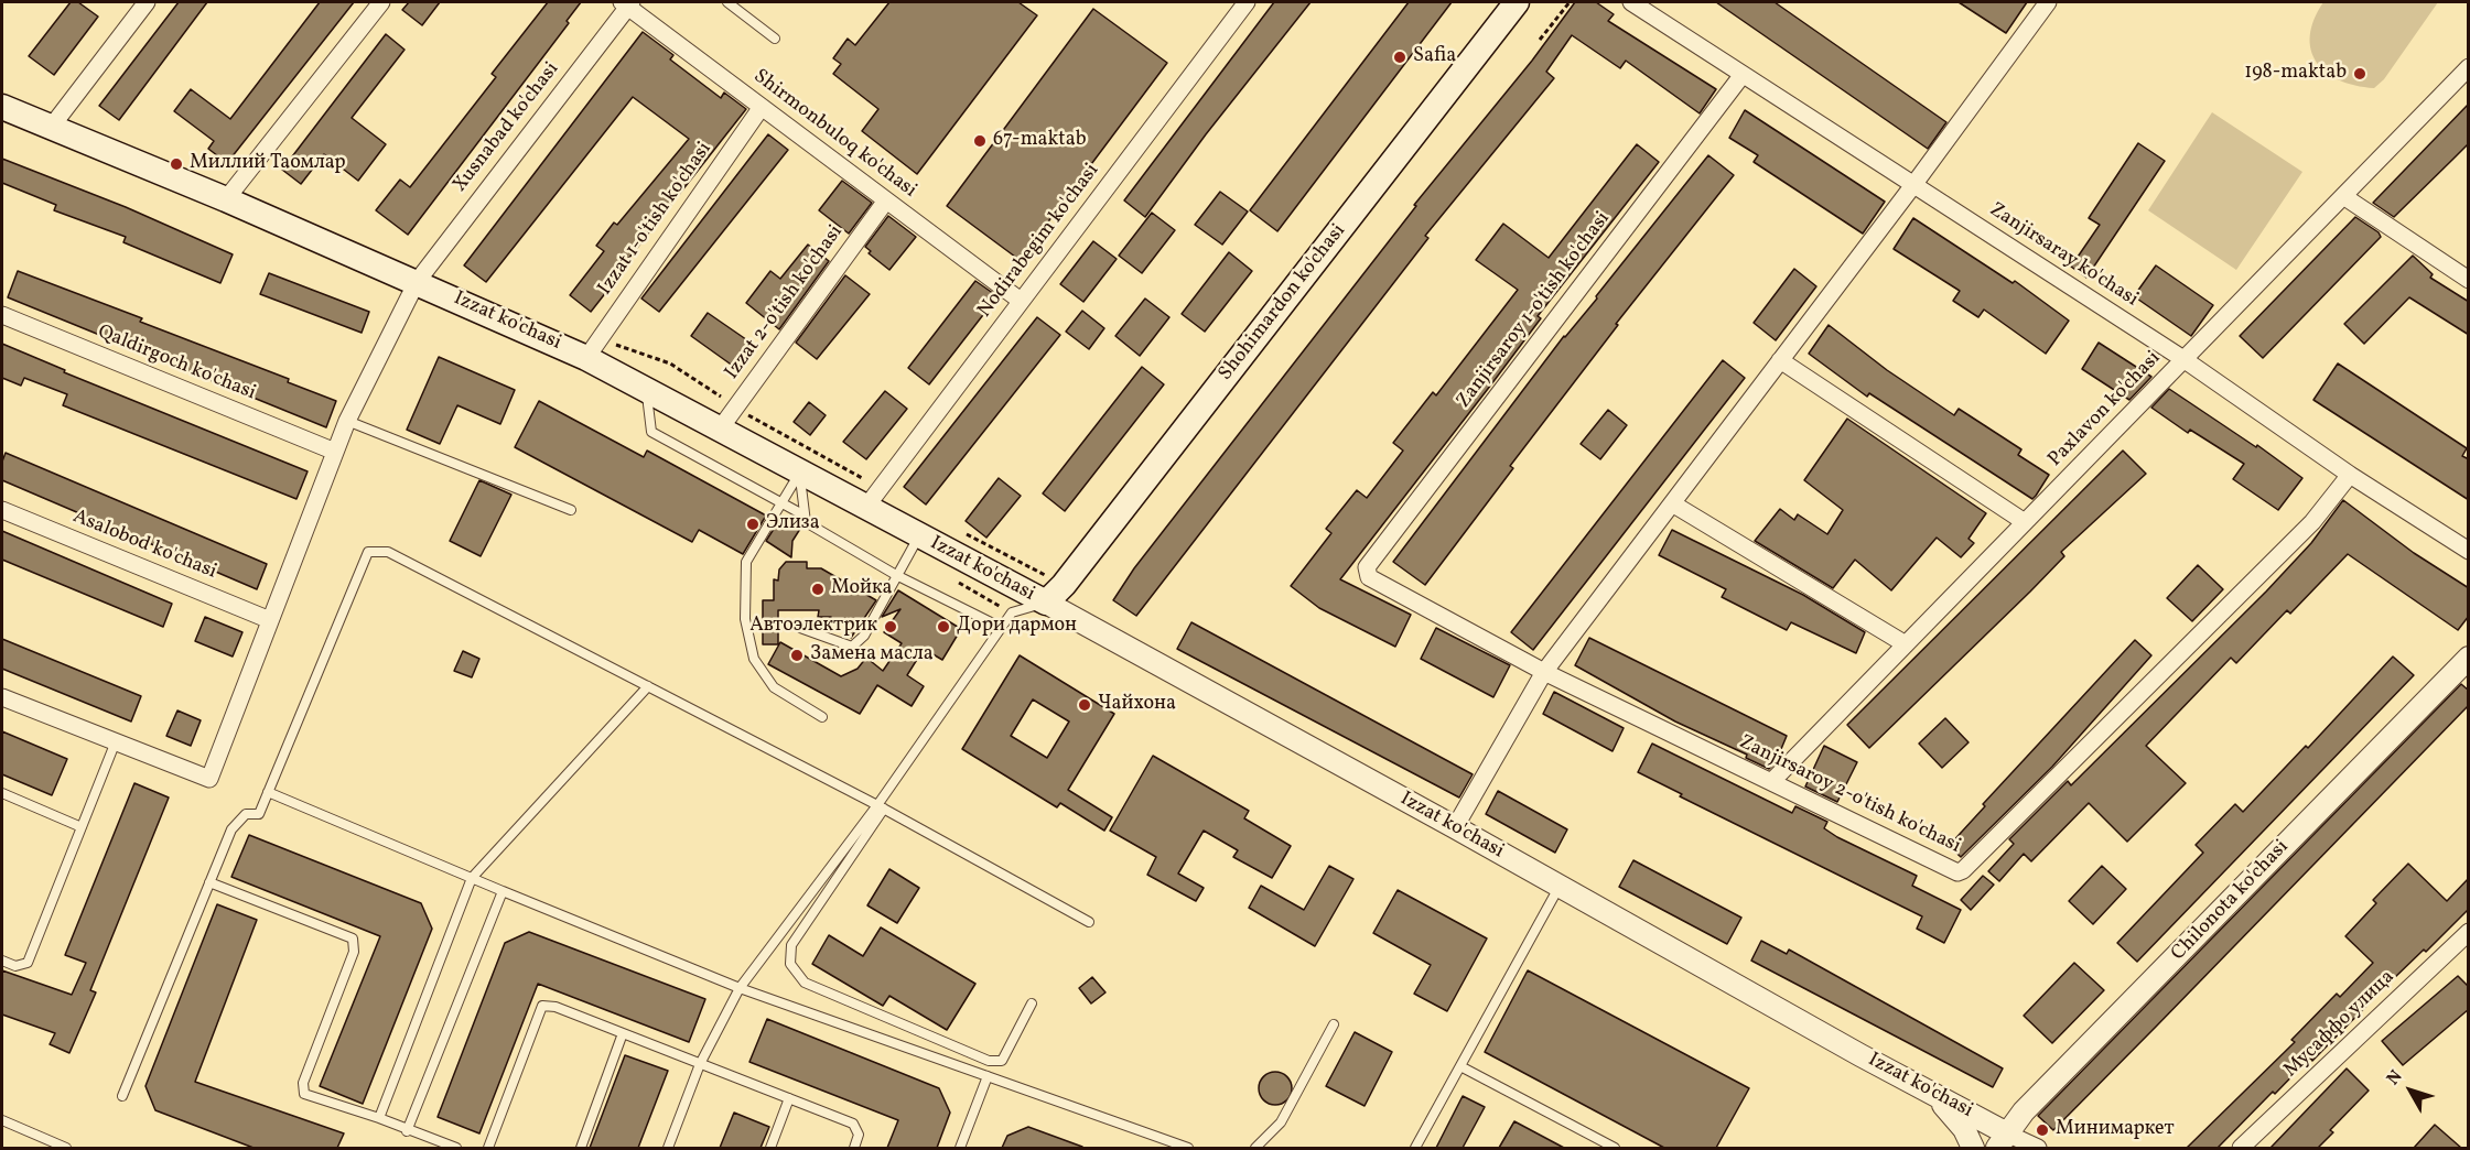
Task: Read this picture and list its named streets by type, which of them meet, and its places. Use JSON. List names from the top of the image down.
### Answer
{
  "streets": {
    "main road": ["Shohimardon ko'chasi", "Izzat ko'chasi"],
    "street": [
      "Xusnabad ko'chasi",
      "Shirmonbuloq ko'chasi",
      "Izzat 1-o'tish ko'chasi",
      "Nodirabegim ko'chasi",
      "Zanjirsaray ko'chasi",
      "Izzat 2-o'tish ko'chasi",
      "Zanjirsaroy 1-o'tish ko'chasi",
      "Qaldirgoch ko'chasi",
      "Paxlavon ko'chasi",
      "Asalobod ko'chasi",
      "Zanjirsaroy 2-o'tish ko'chasi",
      "Chilonota ko'chasi",
      "Мусаффо улица"
    ]
  },
  "crossings": [
    ["Xusnabad ko'chasi", "Shirmonbuloq ko'chasi"],
    ["Xusnabad ko'chasi", "Izzat ko'chasi"],
    ["Xusnabad ko'chasi", "Qaldirgoch ko'chasi"],
    ["Xusnabad ko'chasi", "Asalobod ko'chasi"],
    ["Shirmonbuloq ko'chasi", "Izzat 1-o'tish ko'chasi"],
    ["Shirmonbuloq ko'chasi", "Nodirabegim ko'chasi"],
    ["Shirmonbuloq ko'chasi", "Izzat 2-o'tish ko'chasi"],
    ["Izzat 1-o'tish ko'chasi", "Izzat ko'chasi"],
    ["Nodirabegim ko'chasi", "Izzat ko'chasi"],
    ["Zanjirsaray ko'chasi", "Zanjirsaroy 1-o'tish ko'chasi"],
    ["Zanjirsaray ko'chasi", "Paxlavon ko'chasi"],
    ["Zanjirsaray ko'chasi", "Zanjirsaroy 2-o'tish ko'chasi"],
    ["Izzat 2-o'tish ko'chasi", "Izzat ko'chasi"],
    ["Shohimardon ko'chasi", "Izzat ko'chasi"],
    ["Zanjirsaroy 1-o'tish ko'chasi", "Zanjirsaroy 2-o'tish ko'chasi"],
    ["Izzat ko'chasi", "Chilonota ko'chasi"],
    ["Paxlavon ko'chasi", "Zanjirsaroy 2-o'tish ko'chasi"]
  ],
  "places": [
    "Safia",
    "198-maktab",
    "67-maktab",
    "Миллий Таомлар",
    "Элиза",
    "Мойка",
    "Автоэлектрик",
    "Дори дармон",
    "Замена масла",
    "Чайхона",
    "Минимаркет"
  ],
  "north": "top left"
}
